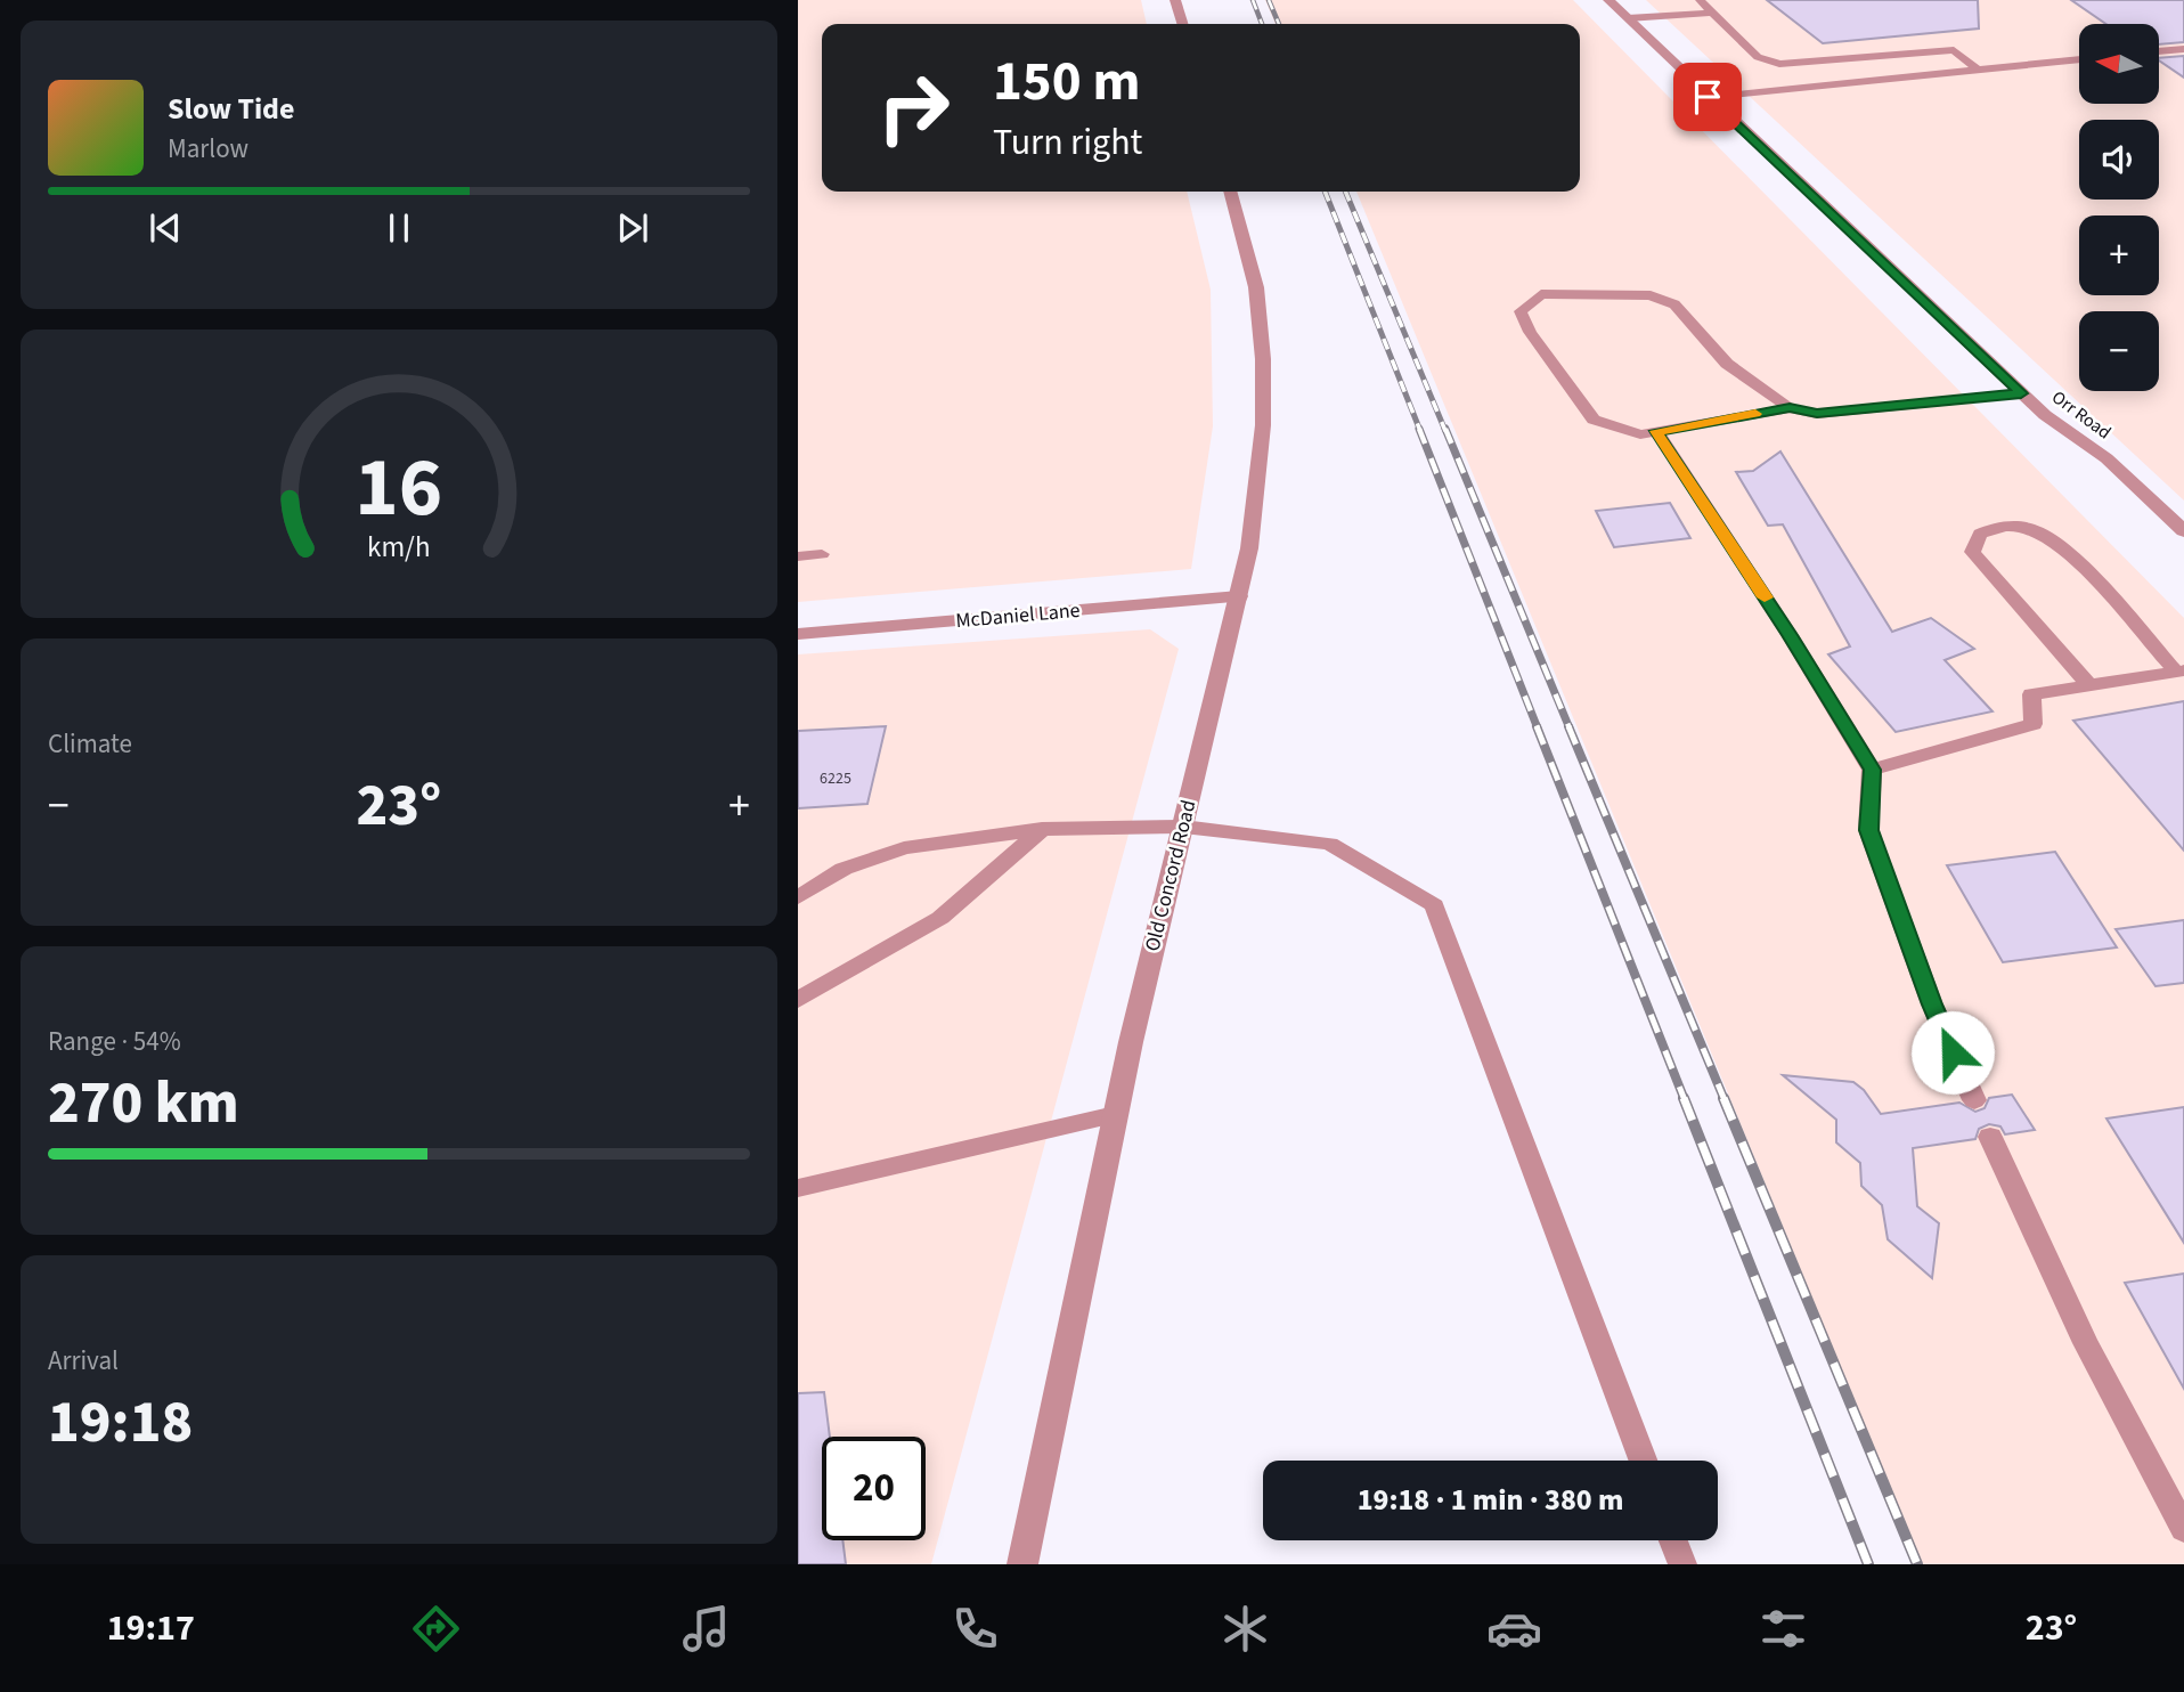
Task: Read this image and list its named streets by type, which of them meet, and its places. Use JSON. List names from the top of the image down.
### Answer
{
  "streets": {
    "street": ["Orr Road", "McDaniel Lane", "Old Concord Road"]
  },
  "crossings": [
    ["McDaniel Lane", "Old Concord Road"]
  ],
  "house_numbers": ["6225"],
  "north": "left",
  "page": {
    "map_buttons": ["+", "−"],
    "turn": ["150 m", "Turn right"],
    "song": ["Slow Tide", "Marlow"],
    "tile": [
      "Climate",
      ["Range · 54%", "270 km"],
      ["Arrival", "19:18"]
    ],
    "heat": ["−", "23°", "+"],
    "limit": "20",
    "trip": "19:18 · 1 min · 380 m",
    "tabs": ["19:17", "23°"],
    "gauge": ["16", "km/h"]
  }
}
